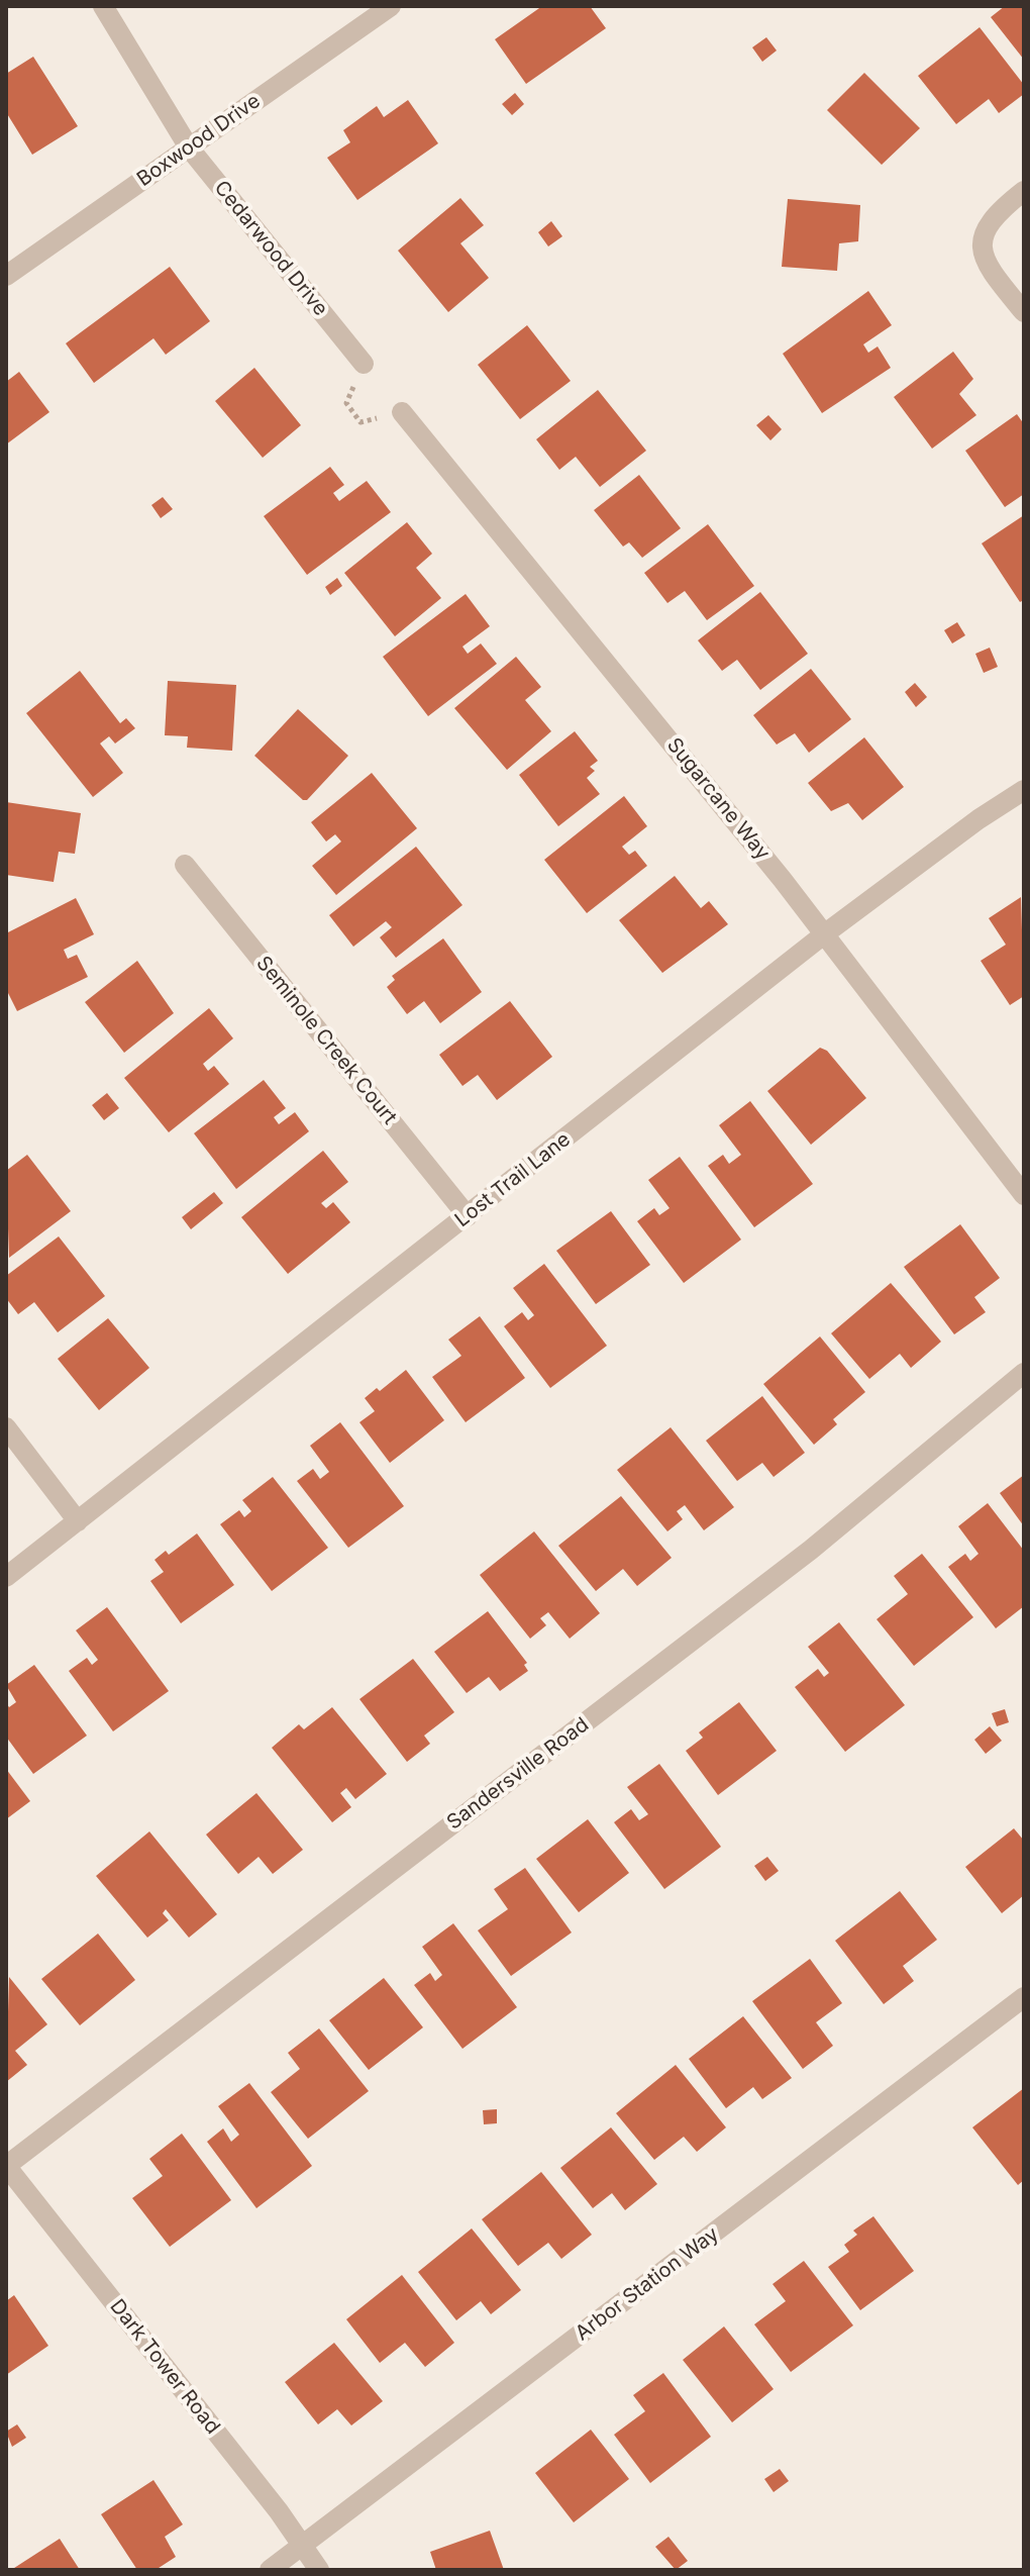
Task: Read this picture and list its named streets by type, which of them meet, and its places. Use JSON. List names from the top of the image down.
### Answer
{
  "streets": {
    "street": [
      "Boxwood Drive",
      "Cedarwood Drive",
      "Sugarcane Way",
      "Seminole Creek Court",
      "Lost Trail Lane",
      "Sandersville Road",
      "Arbor Station Way",
      "Dark Tower Road"
    ]
  },
  "crossings": [
    ["Boxwood Drive", "Cedarwood Drive"],
    ["Sugarcane Way", "Lost Trail Lane"],
    ["Seminole Creek Court", "Lost Trail Lane"],
    ["Sandersville Road", "Dark Tower Road"],
    ["Arbor Station Way", "Dark Tower Road"]
  ]
}
